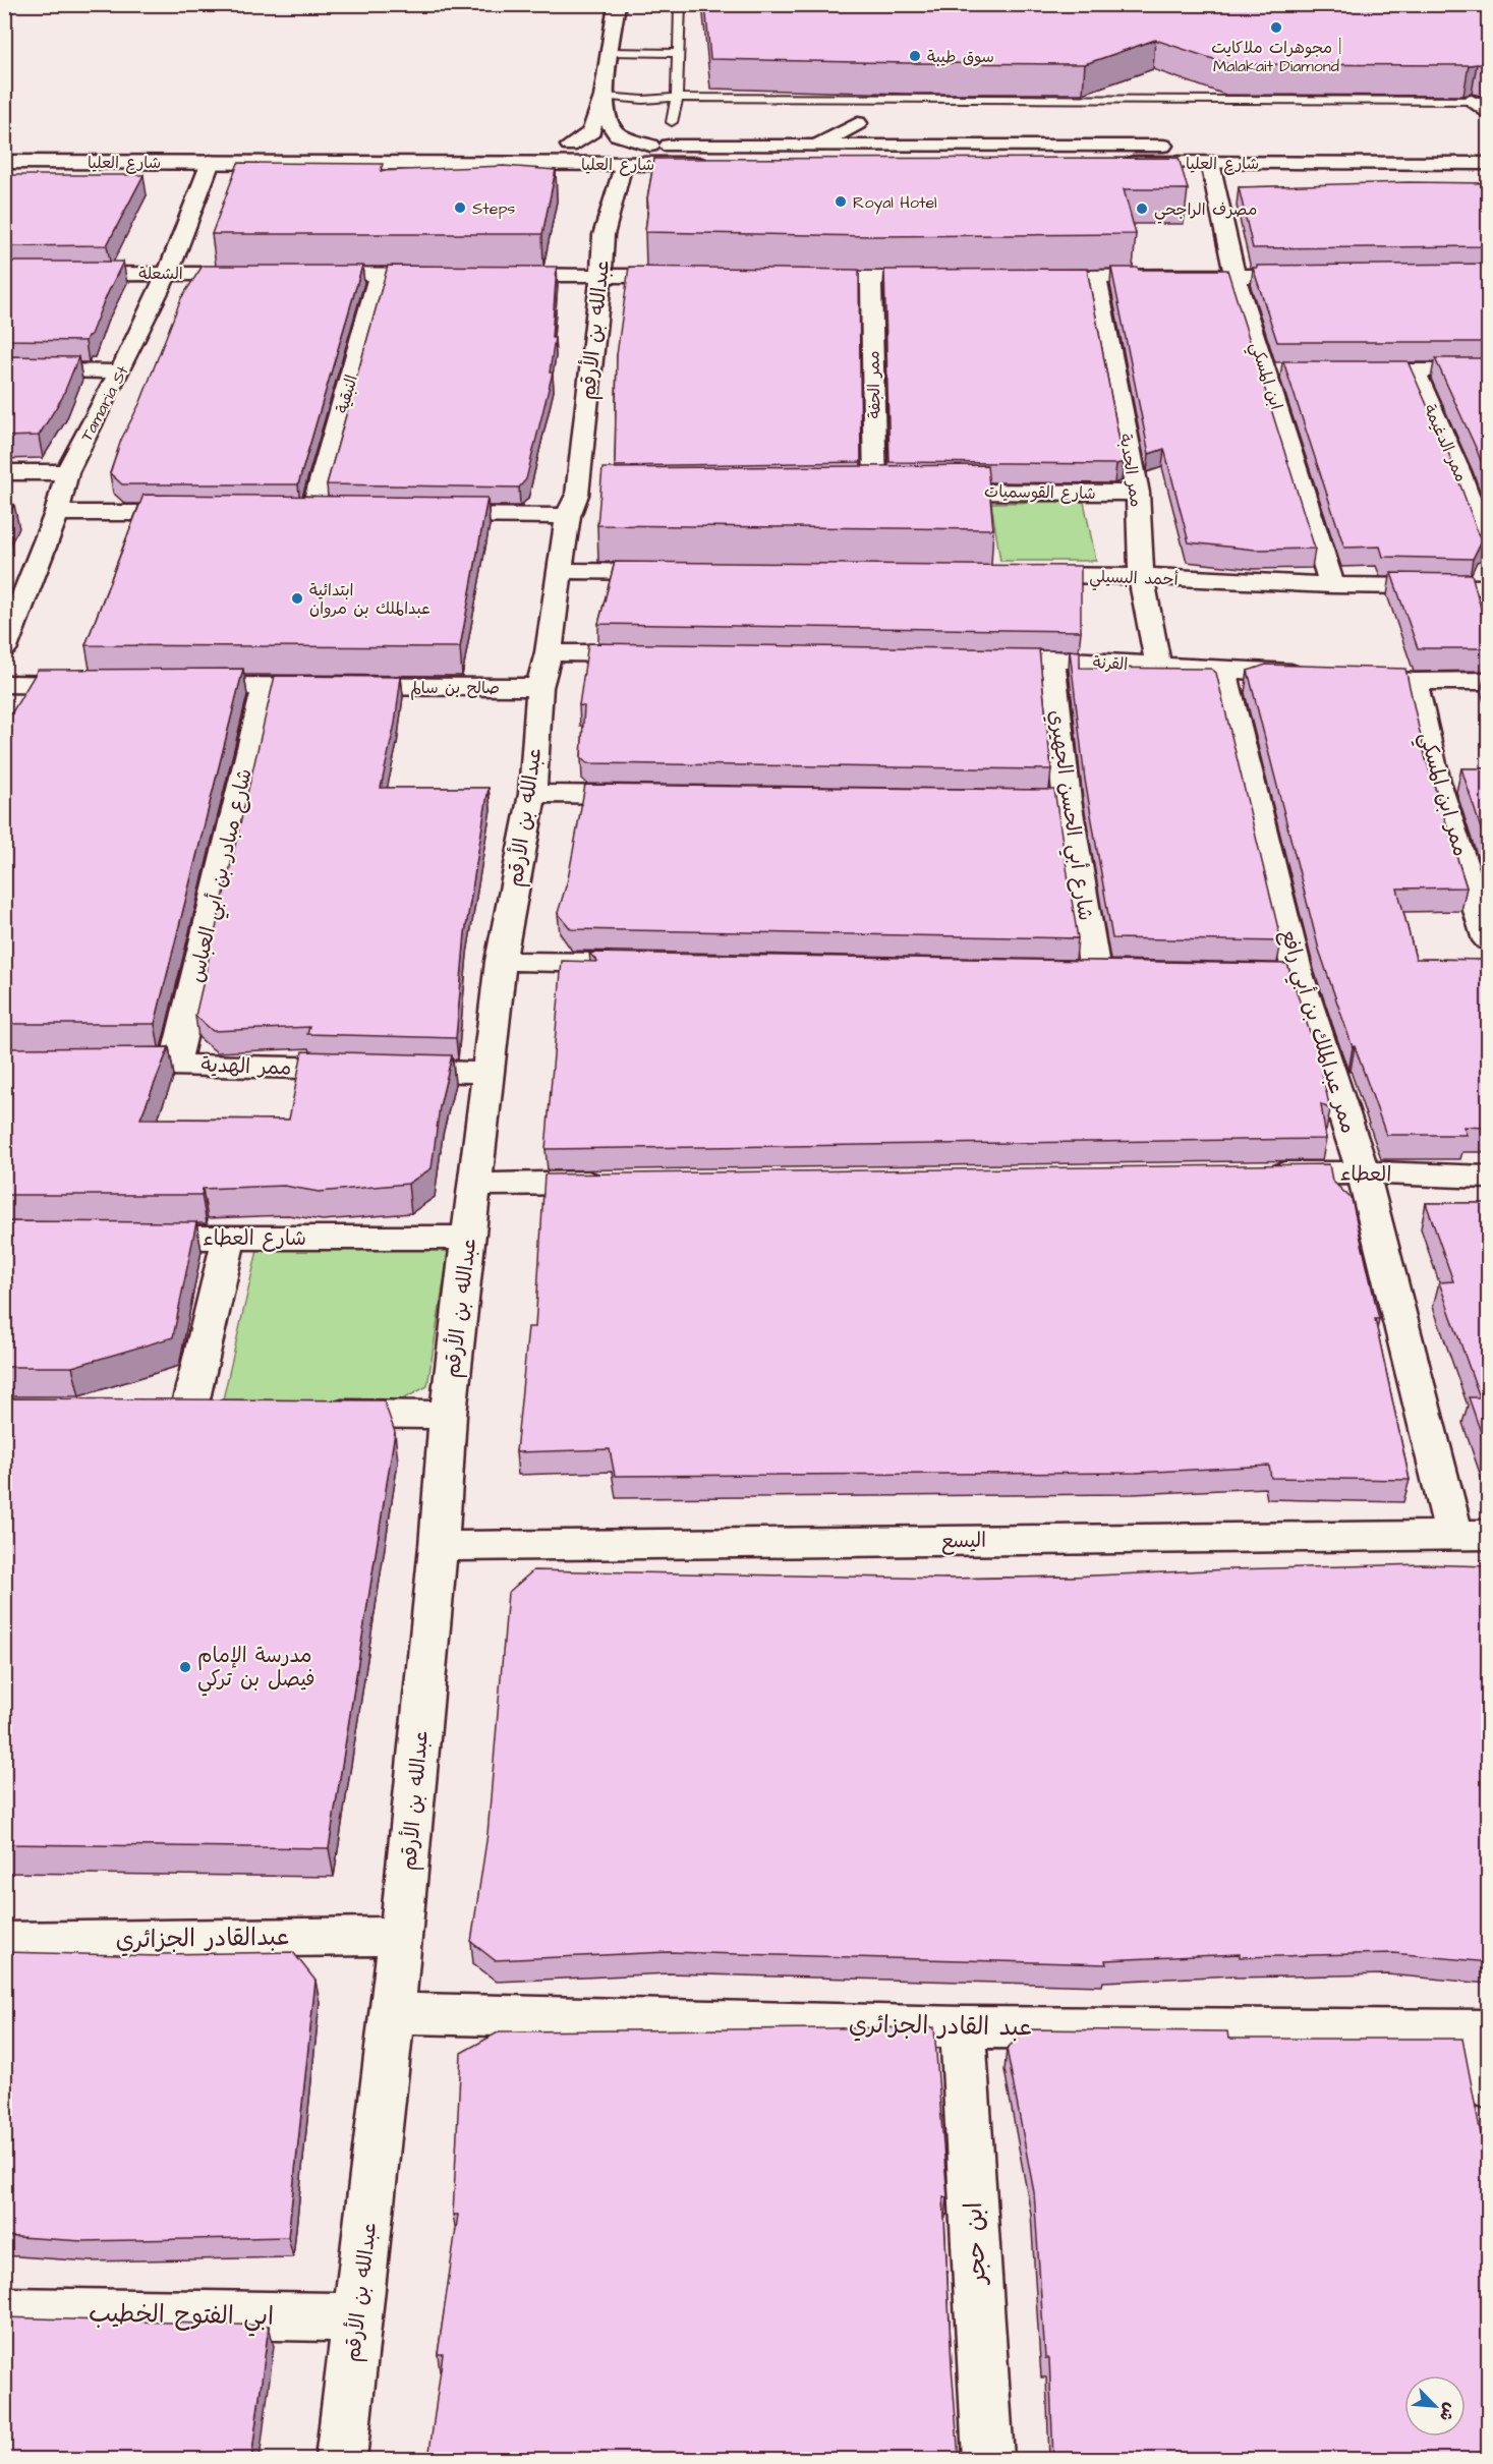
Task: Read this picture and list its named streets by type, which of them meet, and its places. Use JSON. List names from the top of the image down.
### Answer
{
  "streets": {
    "street": [
      "شارع العليا",
      "الشعلة",
      "عبدالله بن الأرقم",
      "ابن المسكي",
      "ممر الجفة",
      "النبقية",
      "Tamaria St",
      "ممر الدغيمة",
      "ممر الحدبة",
      "شارع القوسميات",
      "أحمد البسيلي",
      "القرنة",
      "صالح بن سالم",
      "ممر ابن المسكي",
      "شارع أبي الحسن الجهيري",
      "شارع مبادر بن أبي العباس",
      "ممر عبدالملك بن أبي رافع",
      "ممر الهدية",
      "العطاء",
      "شارع العطاء",
      "اليسع",
      "عبدالقادر الجزائري",
      "عبد القادر الجزائري",
      "ابن حجر",
      "ابي الفتوح الخطيب"
    ]
  },
  "crossings": [
    ["شارع العليا", "عبدالله بن الأرقم"],
    ["شارع العليا", "ابن المسكي"],
    ["شارع العليا", "Tamaria St"],
    ["الشعلة", "Tamaria St"],
    ["عبدالله بن الأرقم", "صالح بن سالم"],
    ["عبدالله بن الأرقم", "ممر الهدية"],
    ["عبدالله بن الأرقم", "شارع العطاء"],
    ["عبدالله بن الأرقم", "اليسع"],
    ["عبدالله بن الأرقم", "عبدالقادر الجزائري"],
    ["عبدالله بن الأرقم", "عبد القادر الجزائري"],
    ["عبدالله بن الأرقم", "ابي الفتوح الخطيب"],
    ["ابن المسكي", "أحمد البسيلي"],
    ["ممر الحدبة", "شارع القوسميات"],
    ["ممر الحدبة", "أحمد البسيلي"],
    ["ممر الحدبة", "القرنة"],
    ["القرنة", "ممر ابن المسكي"],
    ["القرنة", "شارع أبي الحسن الجهيري"],
    ["القرنة", "ممر عبدالملك بن أبي رافع"],
    ["صالح بن سالم", "شارع مبادر بن أبي العباس"],
    ["شارع مبادر بن أبي العباس", "ممر الهدية"],
    ["ممر عبدالملك بن أبي رافع", "العطاء"],
    ["ممر عبدالملك بن أبي رافع", "اليسع"],
    ["عبد القادر الجزائري", "ابن حجر"]
  ],
  "places": [
    "مجوهرات ملاكايت | Malakait Diamond",
    "سوق طيبة",
    "Royal Hotel",
    "Steps",
    "مصرف الراجحي",
    "ابتدائية عبدالملك بن مروان",
    "مدرسة الإمام فيصل بن تركي"
  ],
  "north": "bottom right"
}
